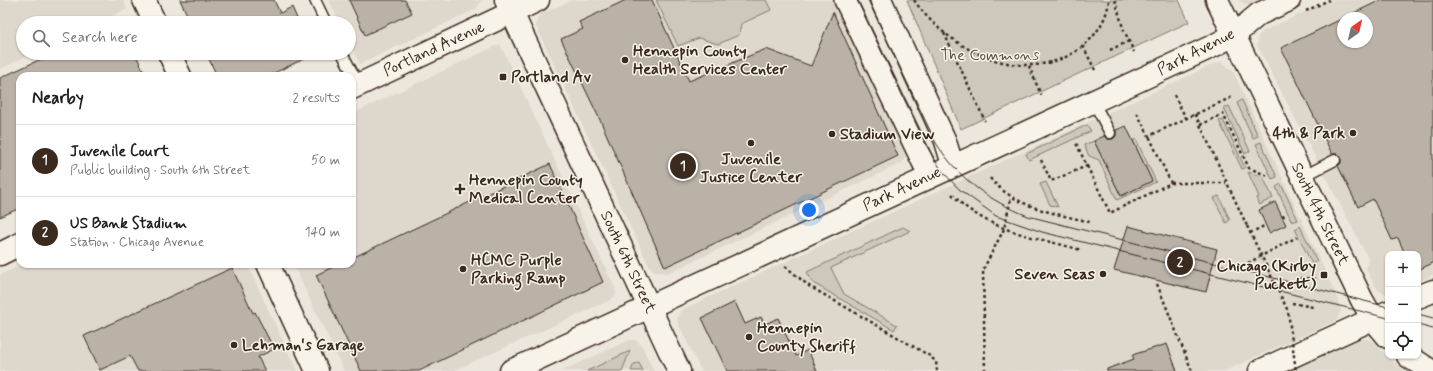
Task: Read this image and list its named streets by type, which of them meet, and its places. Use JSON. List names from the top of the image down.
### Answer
{
  "streets": {
    "street": [
      "Portland Avenue",
      "Park Avenue",
      "South 4th Street",
      "South 6th Street"
    ]
  },
  "crossings": [
    ["Portland Avenue", "South 6th Street"],
    ["Park Avenue", "South 4th Street"],
    ["Park Avenue", "South 6th Street"]
  ],
  "parks": ["The Commons"],
  "places": {
    "other": [
      "Hennepin County Health Services Center",
      "4th & Park",
      "Stadium View",
      "Juvenile Justice Center",
      "HCMC Purple Parking Ramp",
      "Seven Seas",
      "Hennepin County Sheriff",
      "Lehman's Garage"
    ],
    "transit": ["Portland Av", "Chicago (Kirby Puckett)"],
    "health": ["Hennepin County Medical Center"]
  },
  "north": "top right",
  "page": {
    "search": "Search here",
    "heading": ["Nearby", "2 results"],
    "list": [
      {
        "mark": "1",
        "name": "Juvenile Court",
        "note": "Public building · South 6th Street",
        "value": "50 m"
      },
      {
        "mark": "2",
        "name": "US Bank Stadium",
        "note": "Station · Chicago Avenue",
        "value": "140 m"
      }
    ],
    "pins": ["1", "2"],
    "map_buttons": ["+", "−"]
  }
}
